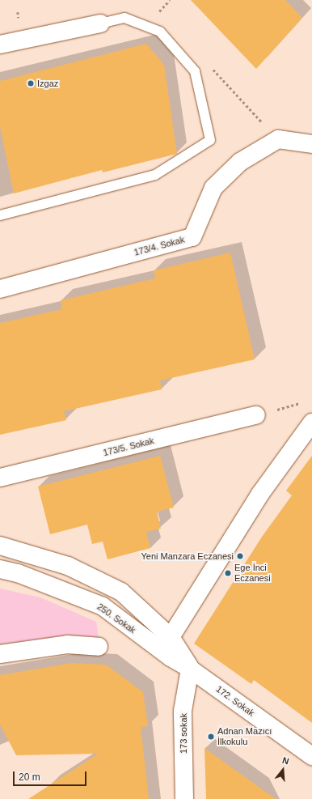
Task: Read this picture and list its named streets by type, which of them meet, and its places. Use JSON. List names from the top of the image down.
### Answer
{
  "streets": {
    "street": [
      "173/4. Sokak",
      "173/5. Sokak",
      "250. Sokak",
      "172. Sokak",
      "173 sokak"
    ]
  },
  "crossings": [
    ["250. Sokak", "172. Sokak"],
    ["250. Sokak", "173 sokak"],
    ["172. Sokak", "173 sokak"]
  ],
  "places": [
    "Izgaz",
    "Yeni Manzara Eczanesi",
    "Ege İnci Eczanesi",
    "Adnan Mazıcı İlkokulu"
  ],
  "scale_bar": "20 m",
  "north": "top"
}
